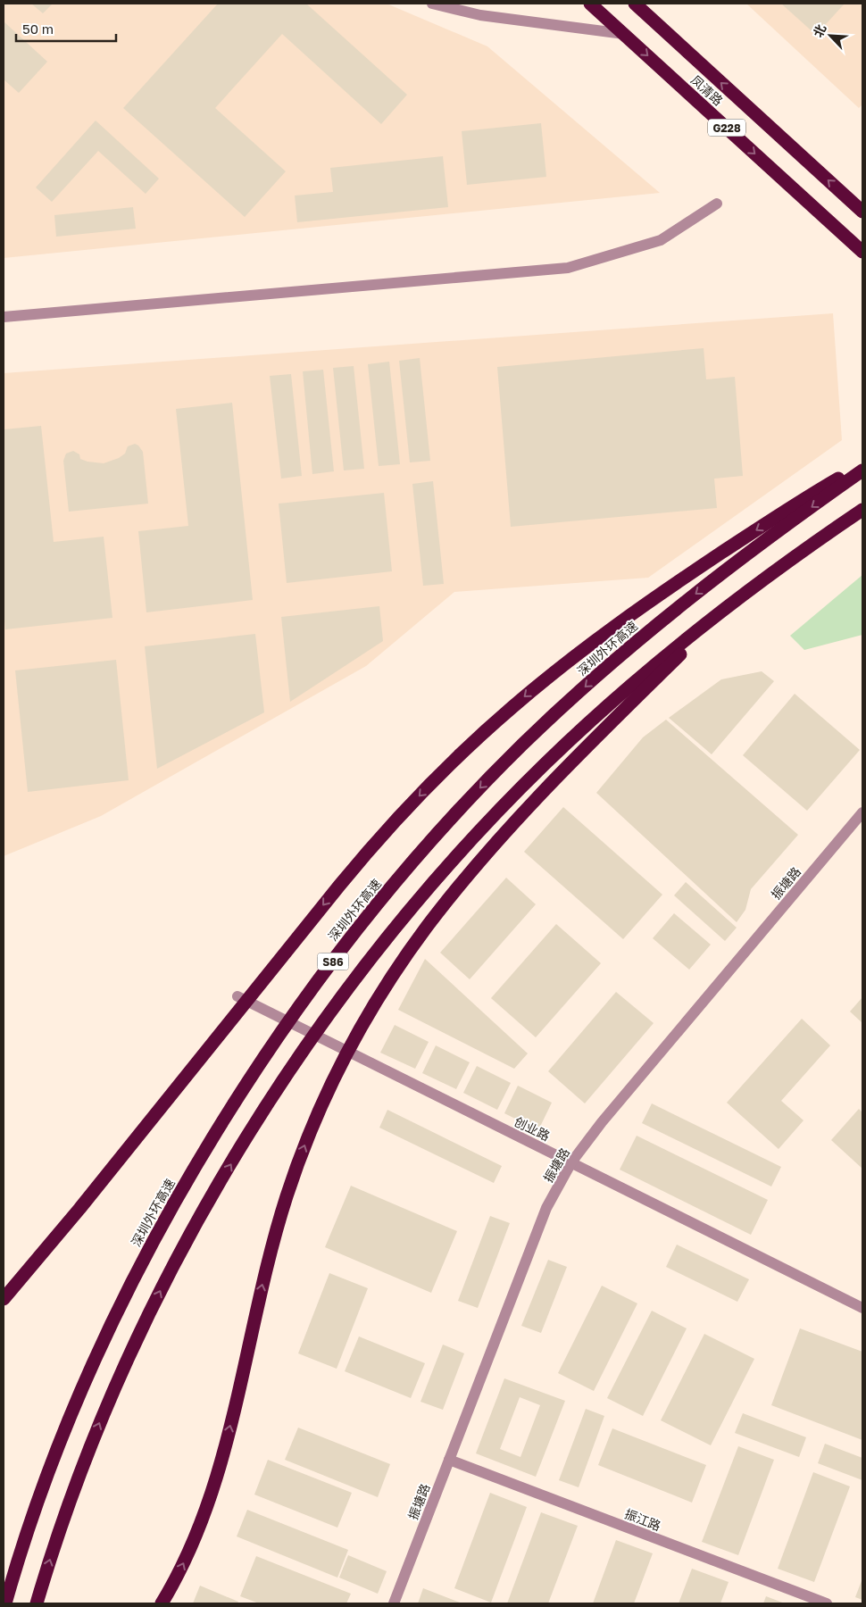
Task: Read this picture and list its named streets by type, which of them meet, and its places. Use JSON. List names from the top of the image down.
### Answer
{
  "streets": {
    "highway": [
      "凤清路",
      "G228",
      "深圳外环高速",
      "S86"
    ],
    "street": ["振塘路", "创业路", "振江路"]
  },
  "crossings": [
    ["振塘路", "创业路"],
    ["振塘路", "振江路"]
  ],
  "scale_bar": "50 m",
  "north": "top left"
}
